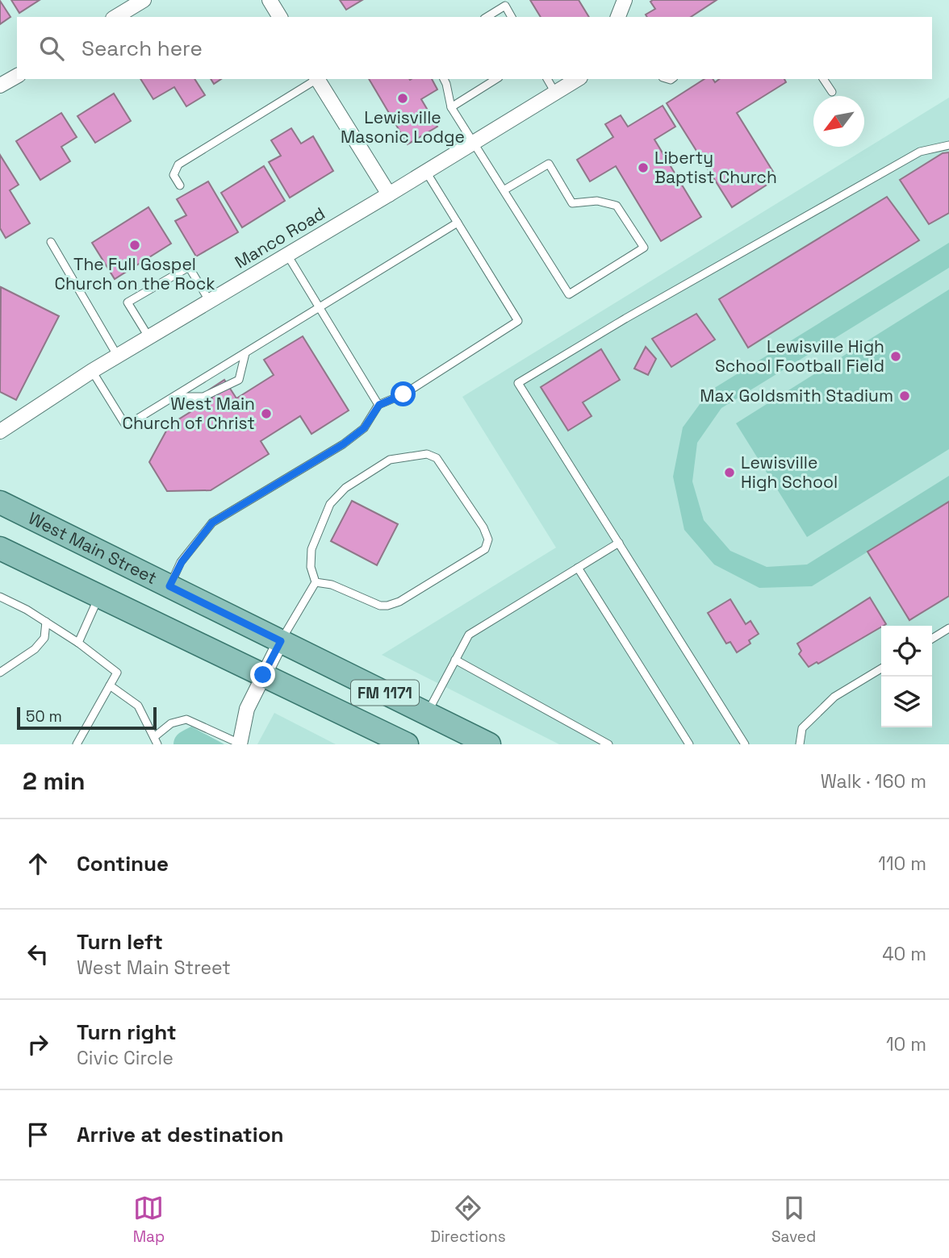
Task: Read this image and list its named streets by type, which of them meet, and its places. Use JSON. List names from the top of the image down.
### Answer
{
  "streets": {
    "main road": ["West Main Street", "FM 1171"],
    "street": ["Manco Road"]
  },
  "places": [
    "Lewisville Masonic Lodge",
    "Liberty Baptist Church",
    "The Full Gospel Church on the Rock",
    "Lewisville High School Football Field",
    "Max Goldsmith Stadium",
    "West Main Church of Christ",
    "Lewisville High School"
  ],
  "scale_bar": "50 m",
  "north": "bottom left",
  "page": {
    "search": "Search here",
    "scale": "50 m",
    "heading": ["2 min", "Walk · 160 m"],
    "list": [
      ["Continue", "110 m"],
      ["Turn left", "West Main Street", "40 m"],
      ["Turn right", "Civic Circle", "10 m"],
      "Arrive at destination"
    ],
    "nav": ["Map", "Directions", "Saved"]
  }
}
